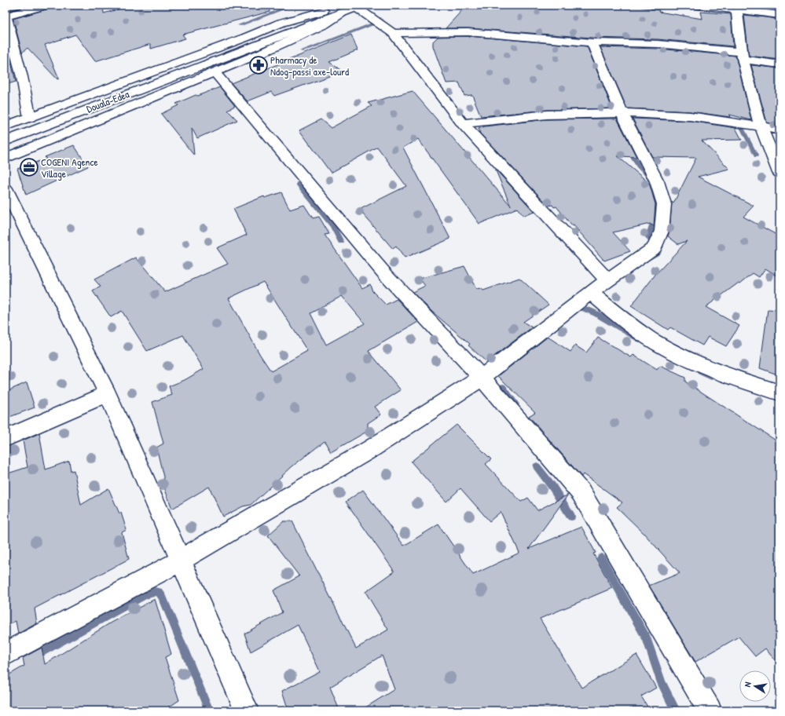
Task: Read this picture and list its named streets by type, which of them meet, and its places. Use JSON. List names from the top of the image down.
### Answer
{
  "streets": {
    "main road": ["Douala-Edea"]
  },
  "places": {
    "pharmacy": ["Pharmacy de Ndog-passi axe-lourd"],
    "office": ["COGENI Agence Village"]
  },
  "north": "left"
}
